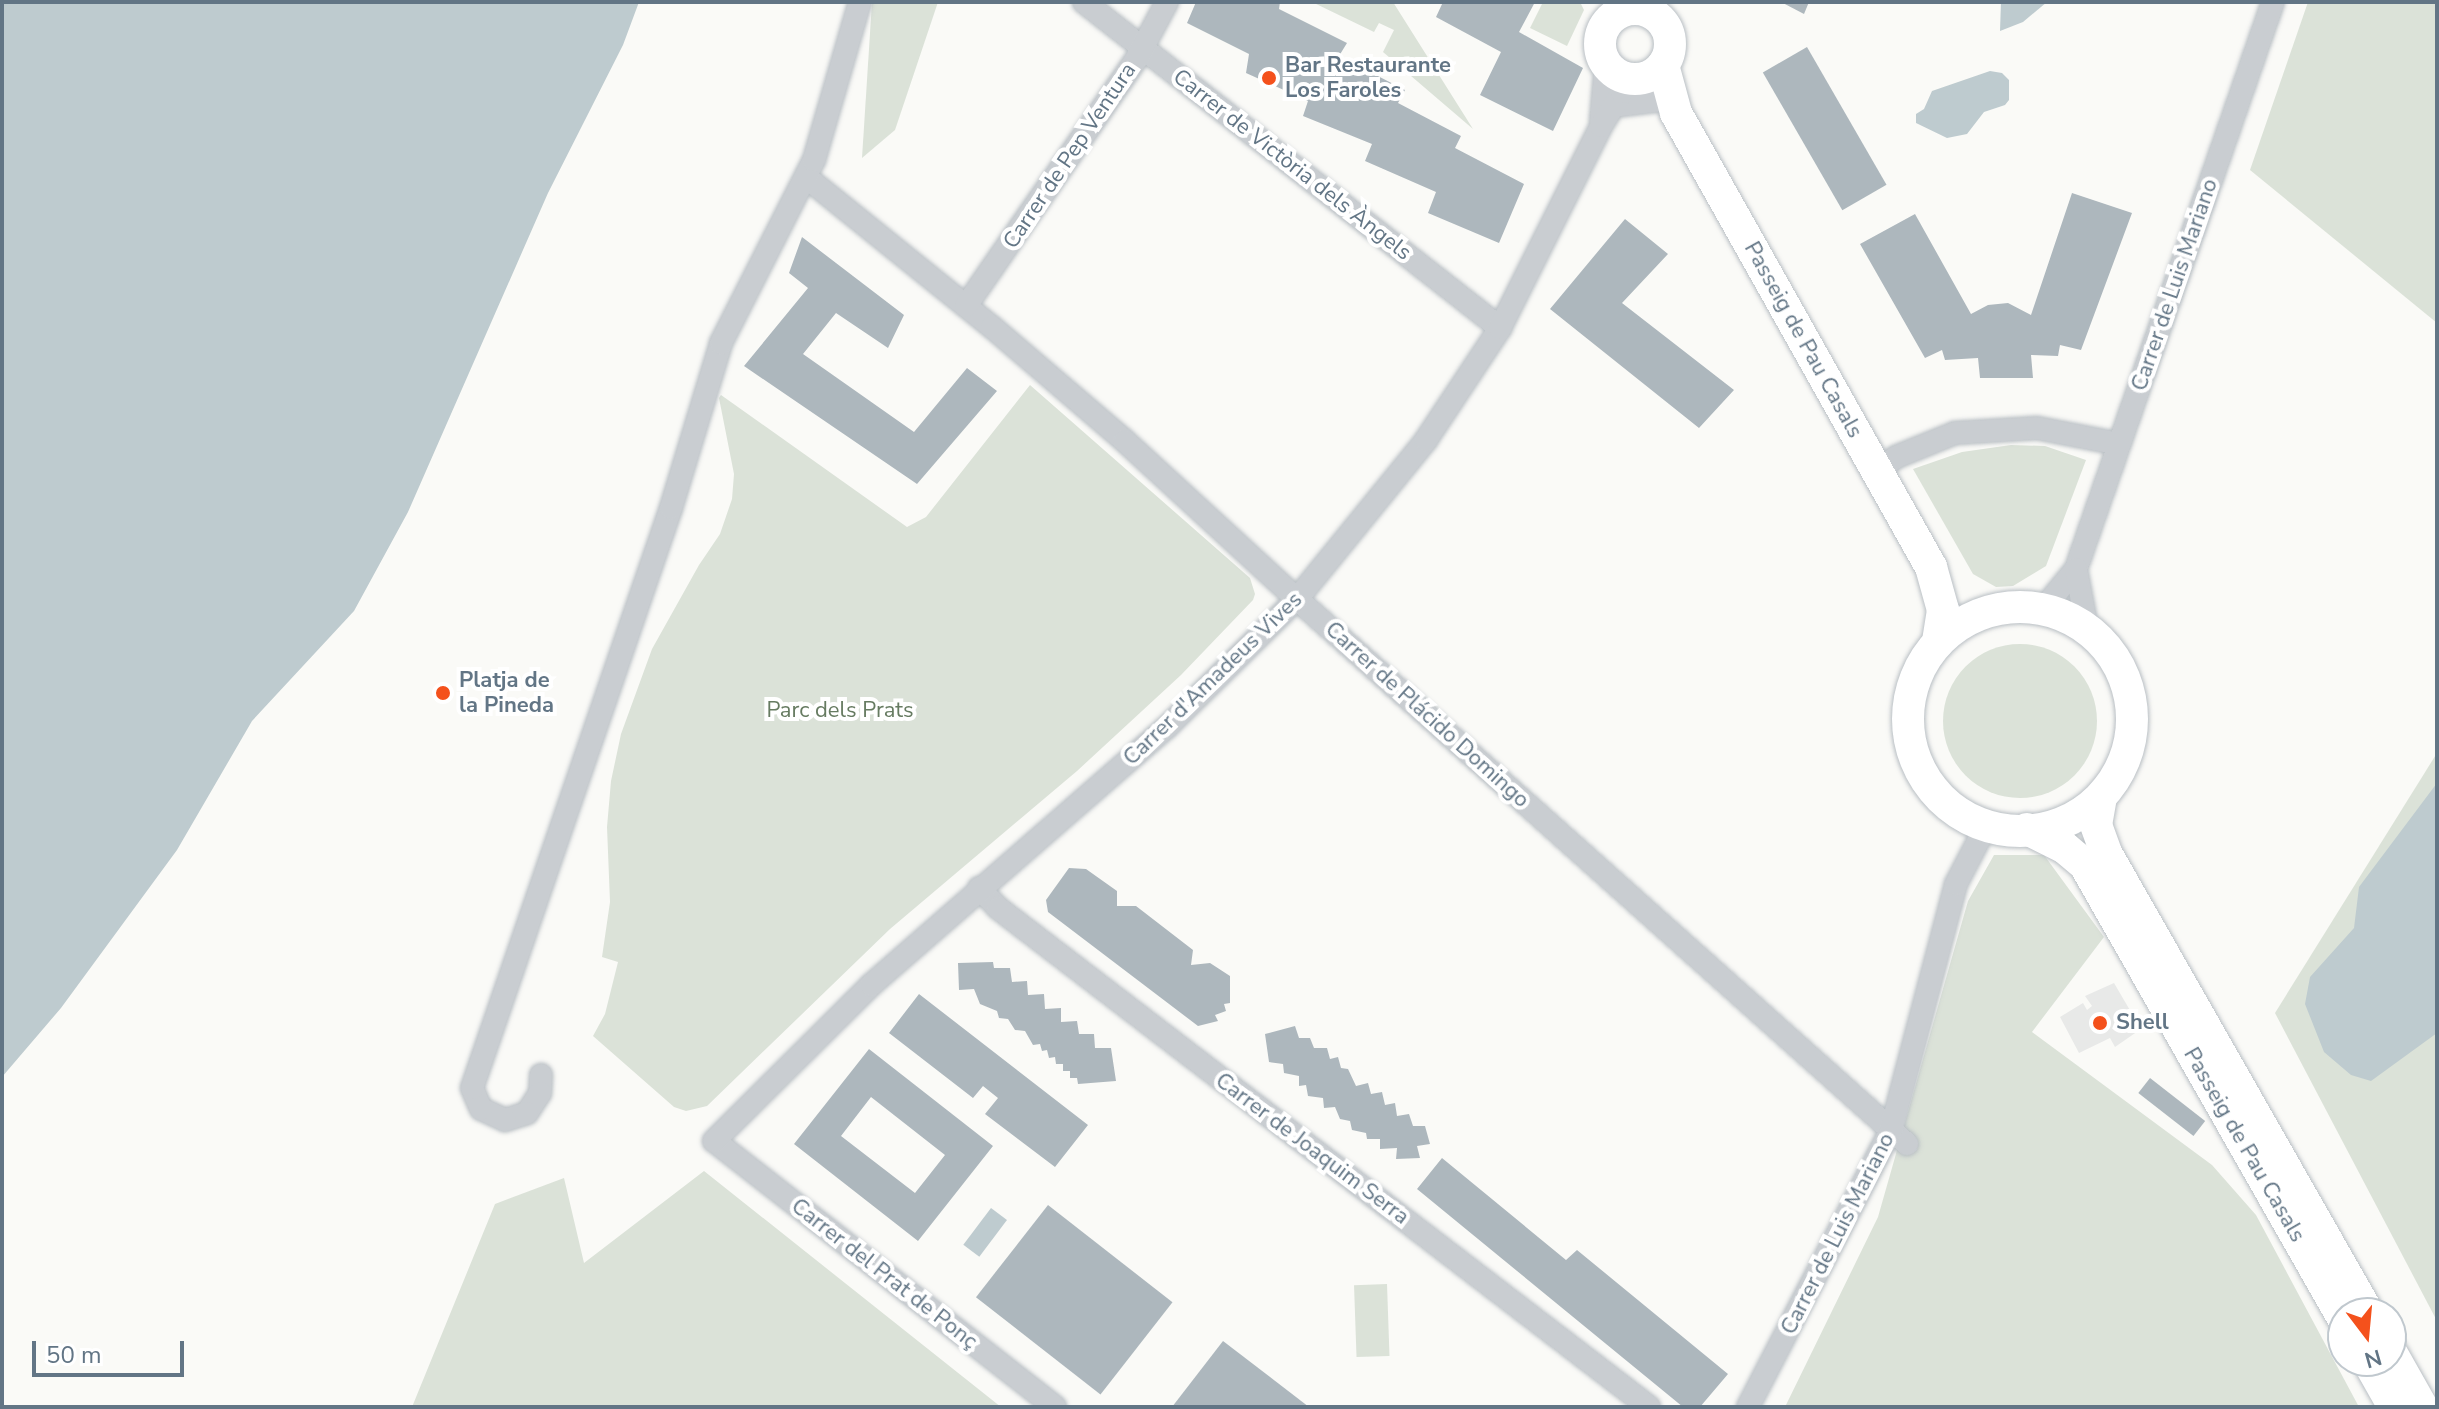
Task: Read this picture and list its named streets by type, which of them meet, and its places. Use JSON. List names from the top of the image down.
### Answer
{
  "streets": {
    "street": [
      "Carrer de Pep Ventura",
      "Carrer de Victòria dels Àngels",
      "Carrer de Luis Mariano",
      "Passeig de Pau Casals",
      "Carrer d'Amadeus Vives",
      "Carrer de Plácido Domingo",
      "Carrer de Joaquim Serra",
      "Carrer del Prat de Ponç"
    ]
  },
  "crossings": [
    ["Carrer de Pep Ventura", "Carrer de Victòria dels Àngels"],
    ["Carrer de Pep Ventura", "Carrer de Plácido Domingo"],
    ["Carrer de Victòria dels Àngels", "Carrer d'Amadeus Vives"],
    ["Carrer de Luis Mariano", "Passeig de Pau Casals"],
    ["Carrer de Luis Mariano", "Carrer de Plácido Domingo"],
    ["Passeig de Pau Casals", "Carrer d'Amadeus Vives"],
    ["Carrer d'Amadeus Vives", "Carrer de Plácido Domingo"],
    ["Carrer d'Amadeus Vives", "Carrer de Joaquim Serra"],
    ["Carrer d'Amadeus Vives", "Carrer del Prat de Ponç"]
  ],
  "parks": ["Parc dels Prats"],
  "places": ["Bar Restaurante Los Faroles", "Platja de la Pineda", "Shell"],
  "scale_bar": "50 m",
  "north": "bottom"
}
